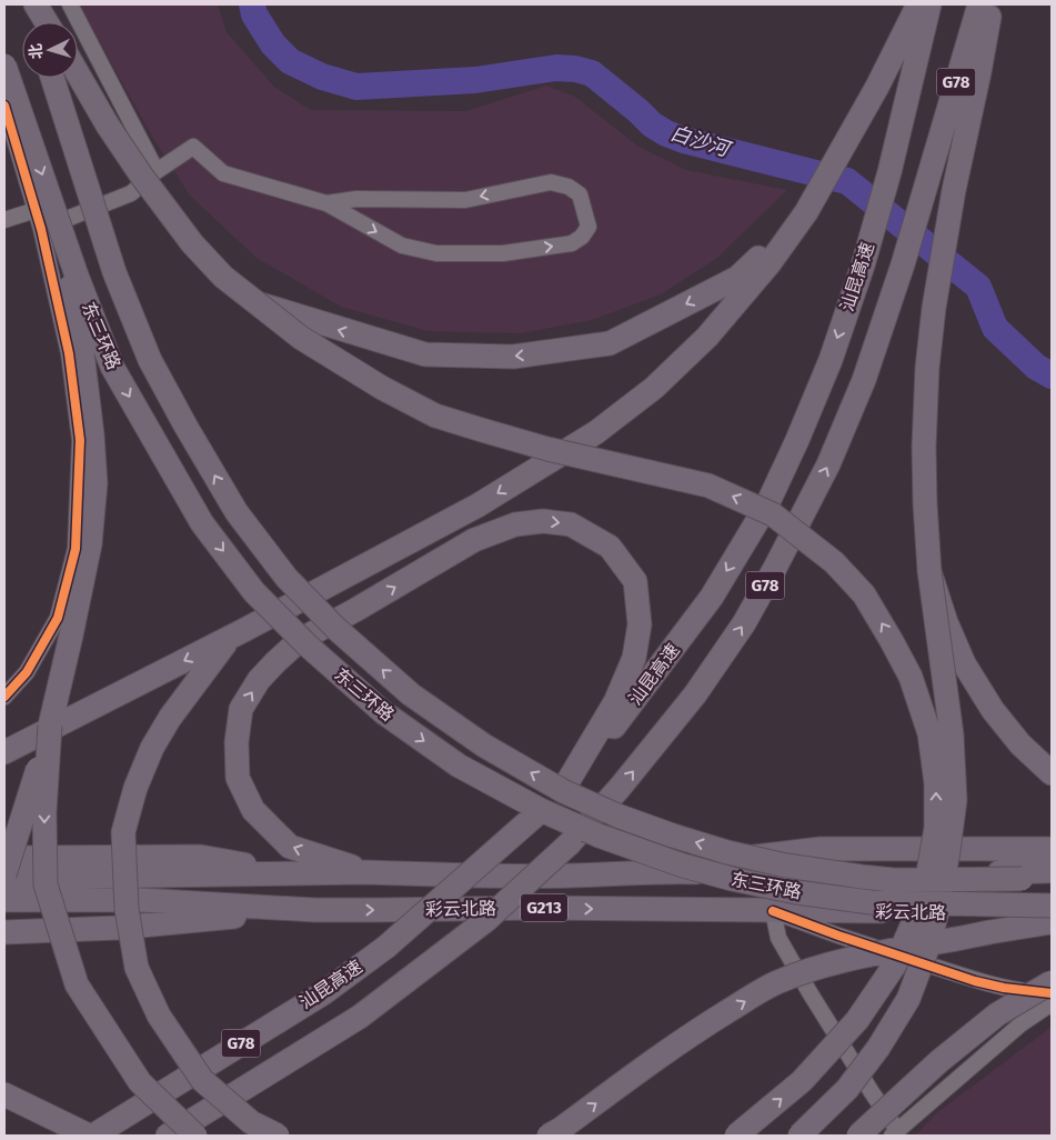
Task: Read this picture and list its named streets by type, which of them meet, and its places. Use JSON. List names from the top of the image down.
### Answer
{
  "streets": {
    "highway": [
      "G78",
      "汕昆高速",
      "东三环路",
      "G213",
      "彩云北路"
    ]
  },
  "crossings": [
    ["G213", "彩云北路"]
  ],
  "water": ["白沙河"],
  "north": "left"
}
